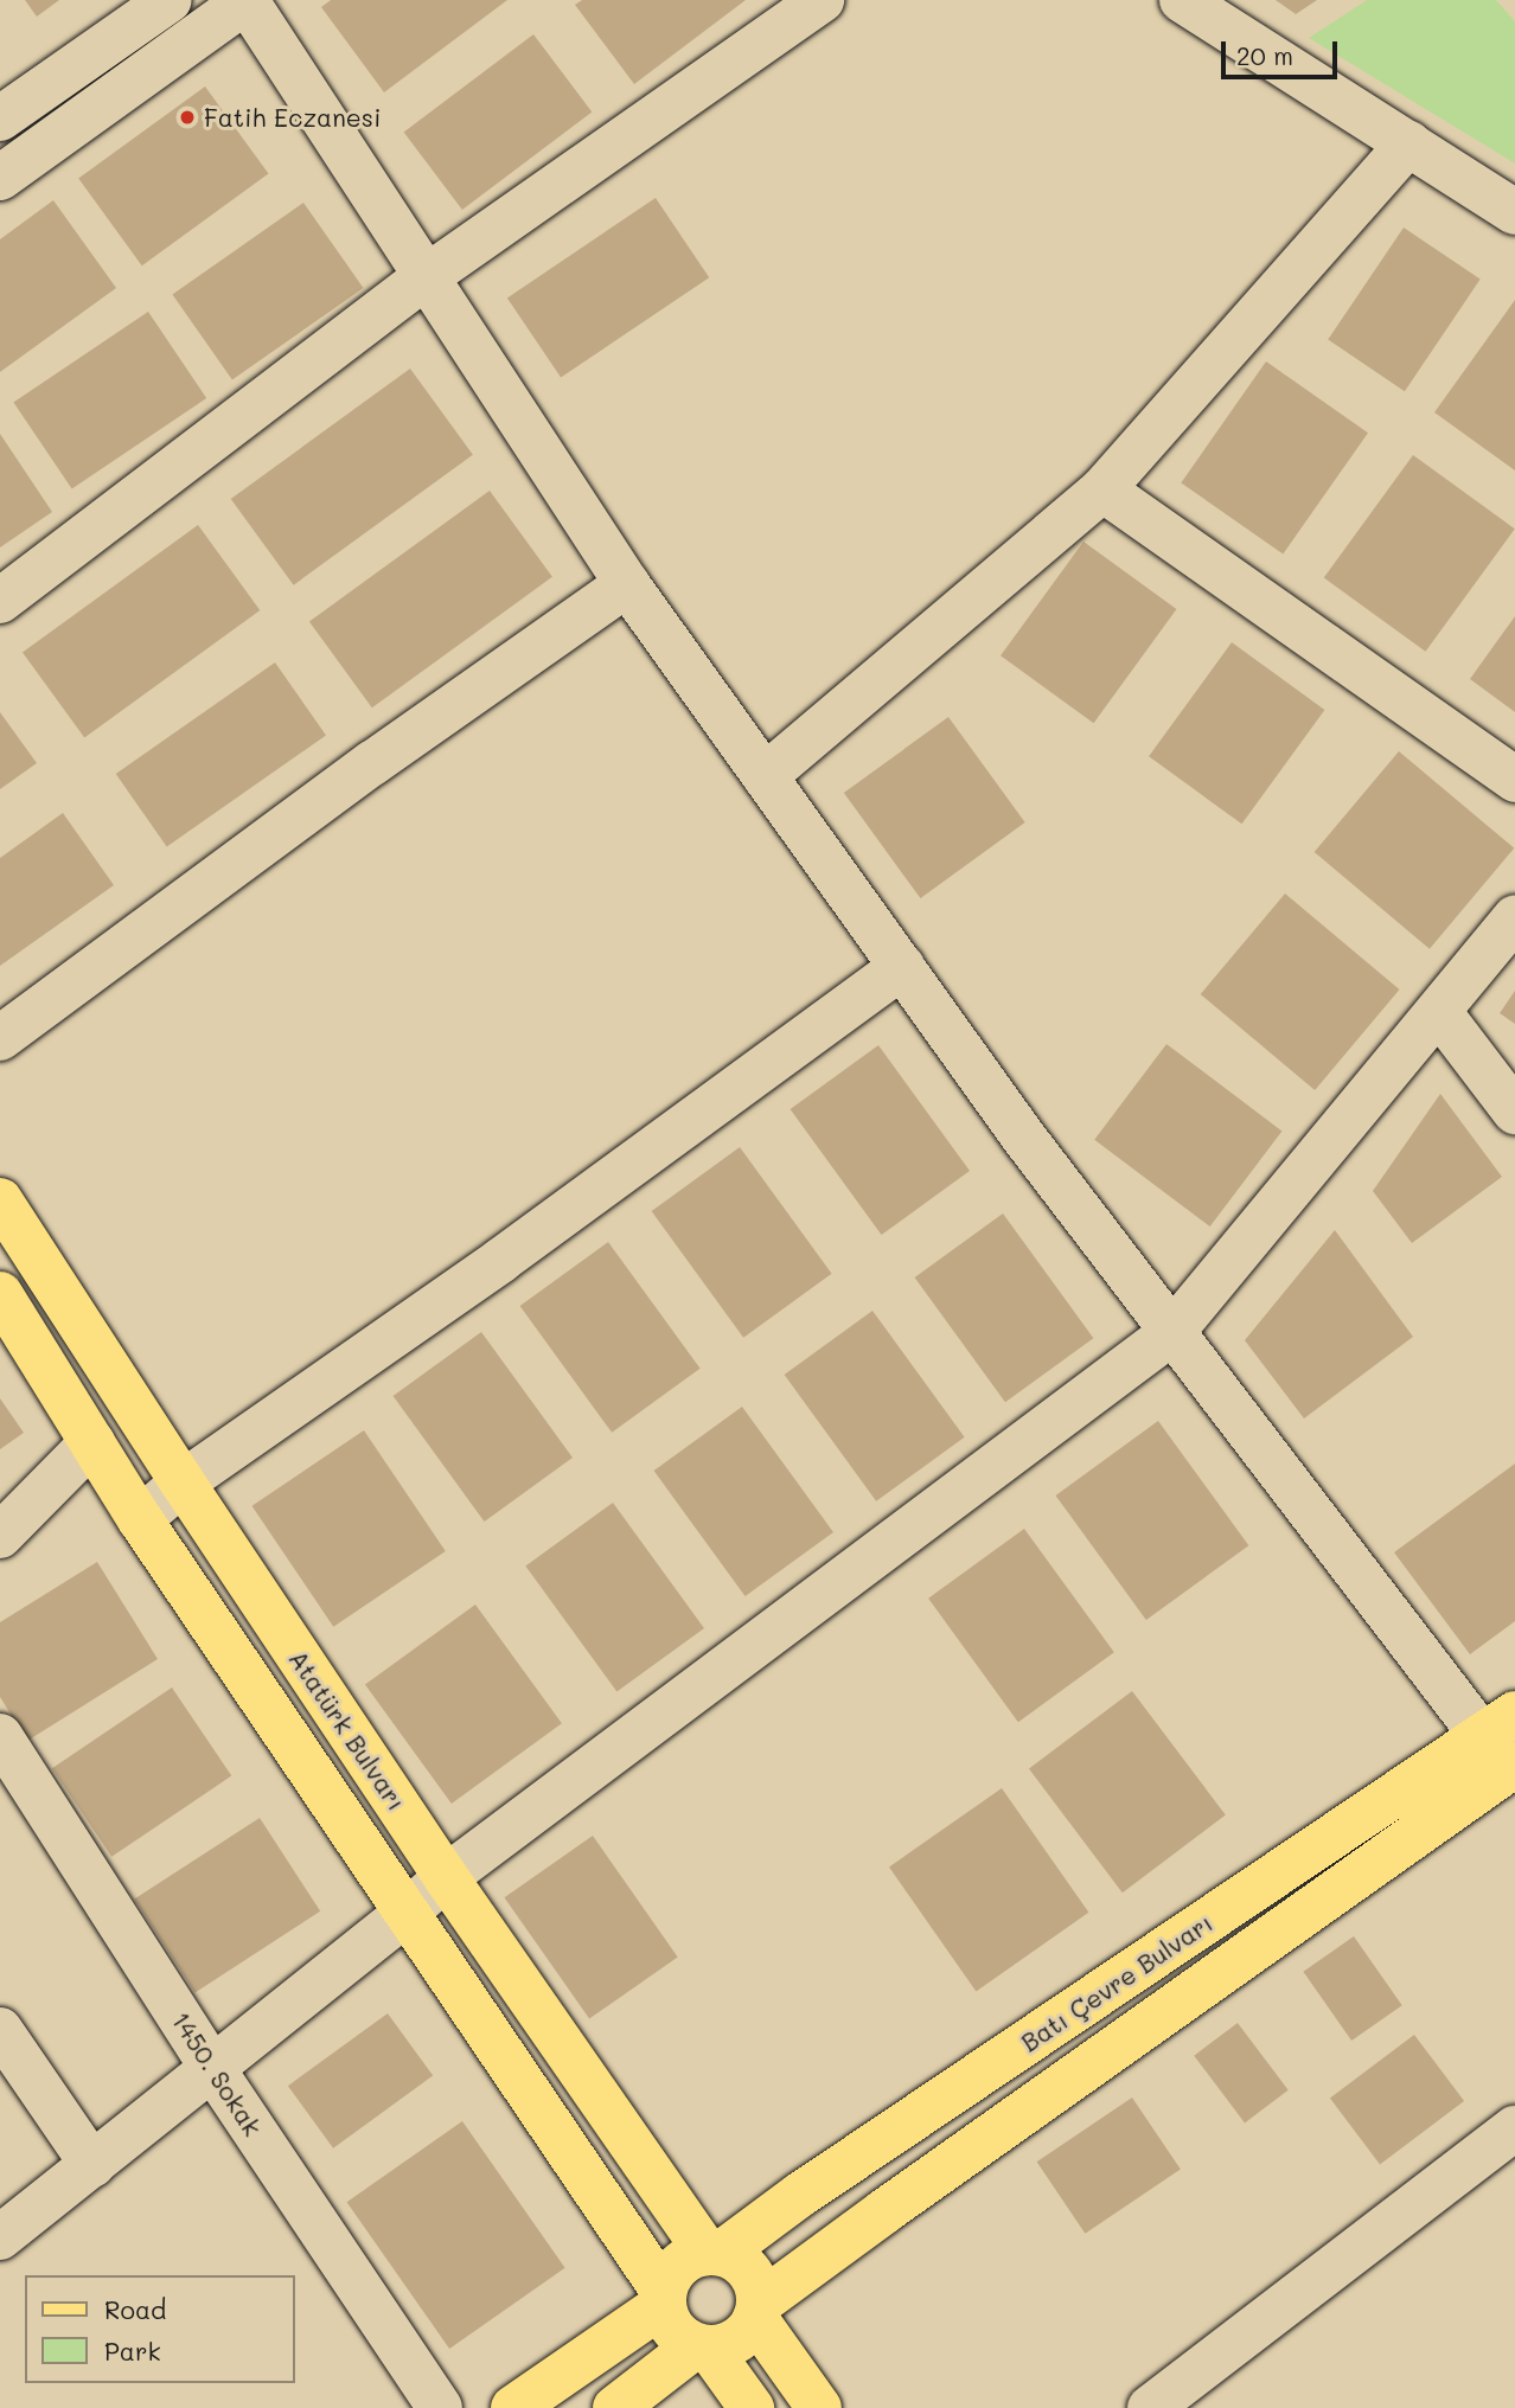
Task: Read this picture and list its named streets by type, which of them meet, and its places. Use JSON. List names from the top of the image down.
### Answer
{
  "streets": {
    "main road": ["Atatürk Bulvarı", "Batı Çevre Bulvarı"],
    "street": ["1450. Sokak"]
  },
  "crossings": [
    ["Atatürk Bulvarı", "Batı Çevre Bulvarı"]
  ],
  "places": ["Fatih Eczanesi"],
  "legend": ["Road", "Park"],
  "scale_bar": "20 m"
}
